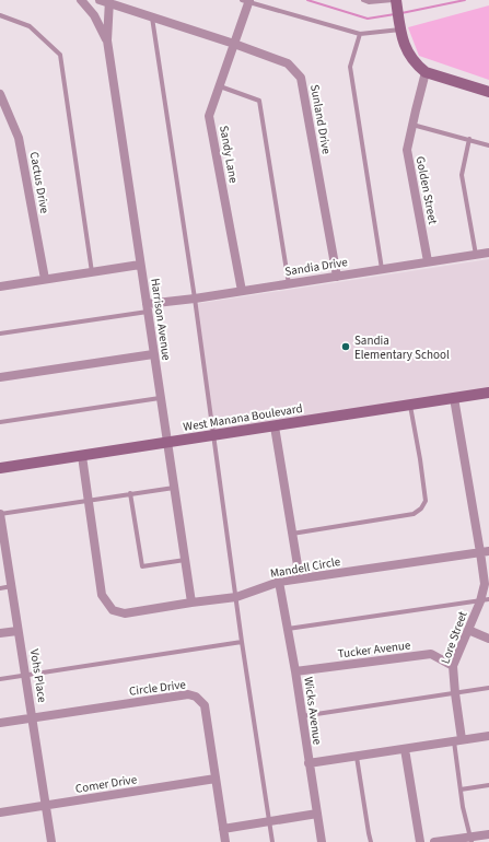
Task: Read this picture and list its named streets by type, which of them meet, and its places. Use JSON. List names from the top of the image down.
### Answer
{
  "streets": {
    "street": [
      "Sunland Drive",
      "Sandy Lane",
      "Cactus Drive",
      "Golden Street",
      "Sandia Drive",
      "Harrison Avenue",
      "West Manana Boulevard",
      "Mandell Circle",
      "Lore Street",
      "Tucker Avenue",
      "Vohs Place",
      "Circle Drive",
      "Wicks Avenue",
      "Comer Drive"
    ]
  },
  "crossings": [
    ["Sunland Drive", "Sandy Lane"],
    ["Sunland Drive", "Sandia Drive"],
    ["Sunland Drive", "Harrison Avenue"],
    ["Sandy Lane", "Sandia Drive"],
    ["Golden Street", "Sandia Drive"],
    ["Sandia Drive", "Harrison Avenue"],
    ["Harrison Avenue", "West Manana Boulevard"],
    ["Harrison Avenue", "Mandell Circle"],
    ["West Manana Boulevard", "Mandell Circle"],
    ["Mandell Circle", "Lore Street"],
    ["Mandell Circle", "Wicks Avenue"],
    ["Lore Street", "Tucker Avenue"],
    ["Tucker Avenue", "Wicks Avenue"],
    ["Vohs Place", "Circle Drive"],
    ["Vohs Place", "Comer Drive"],
    ["Circle Drive", "Comer Drive"]
  ],
  "places": ["Sandia Elementary School"]
}
